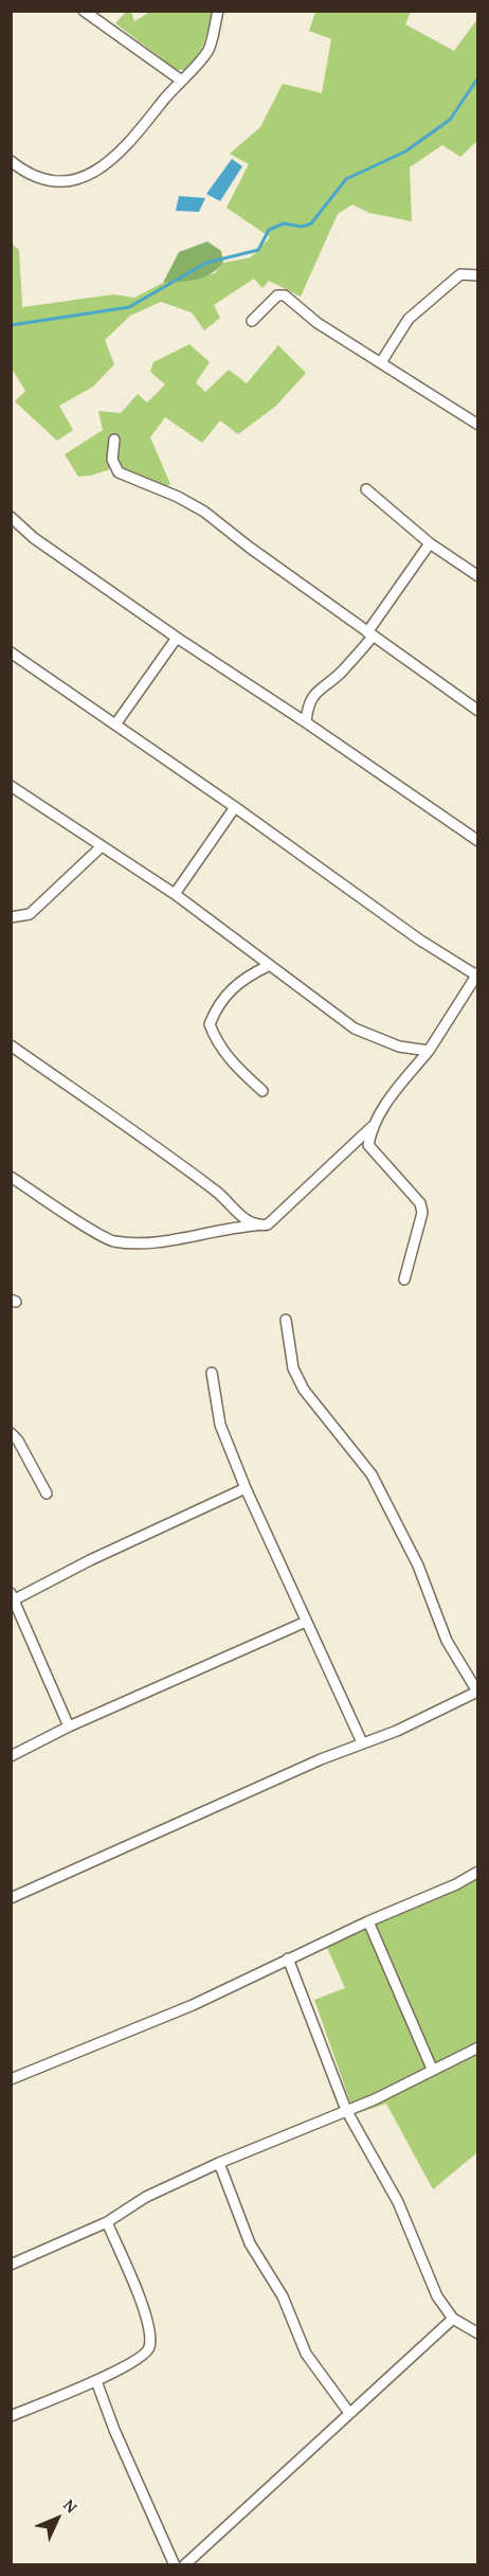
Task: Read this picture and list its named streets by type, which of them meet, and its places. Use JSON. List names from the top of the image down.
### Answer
{
  "north": "top right"
}
